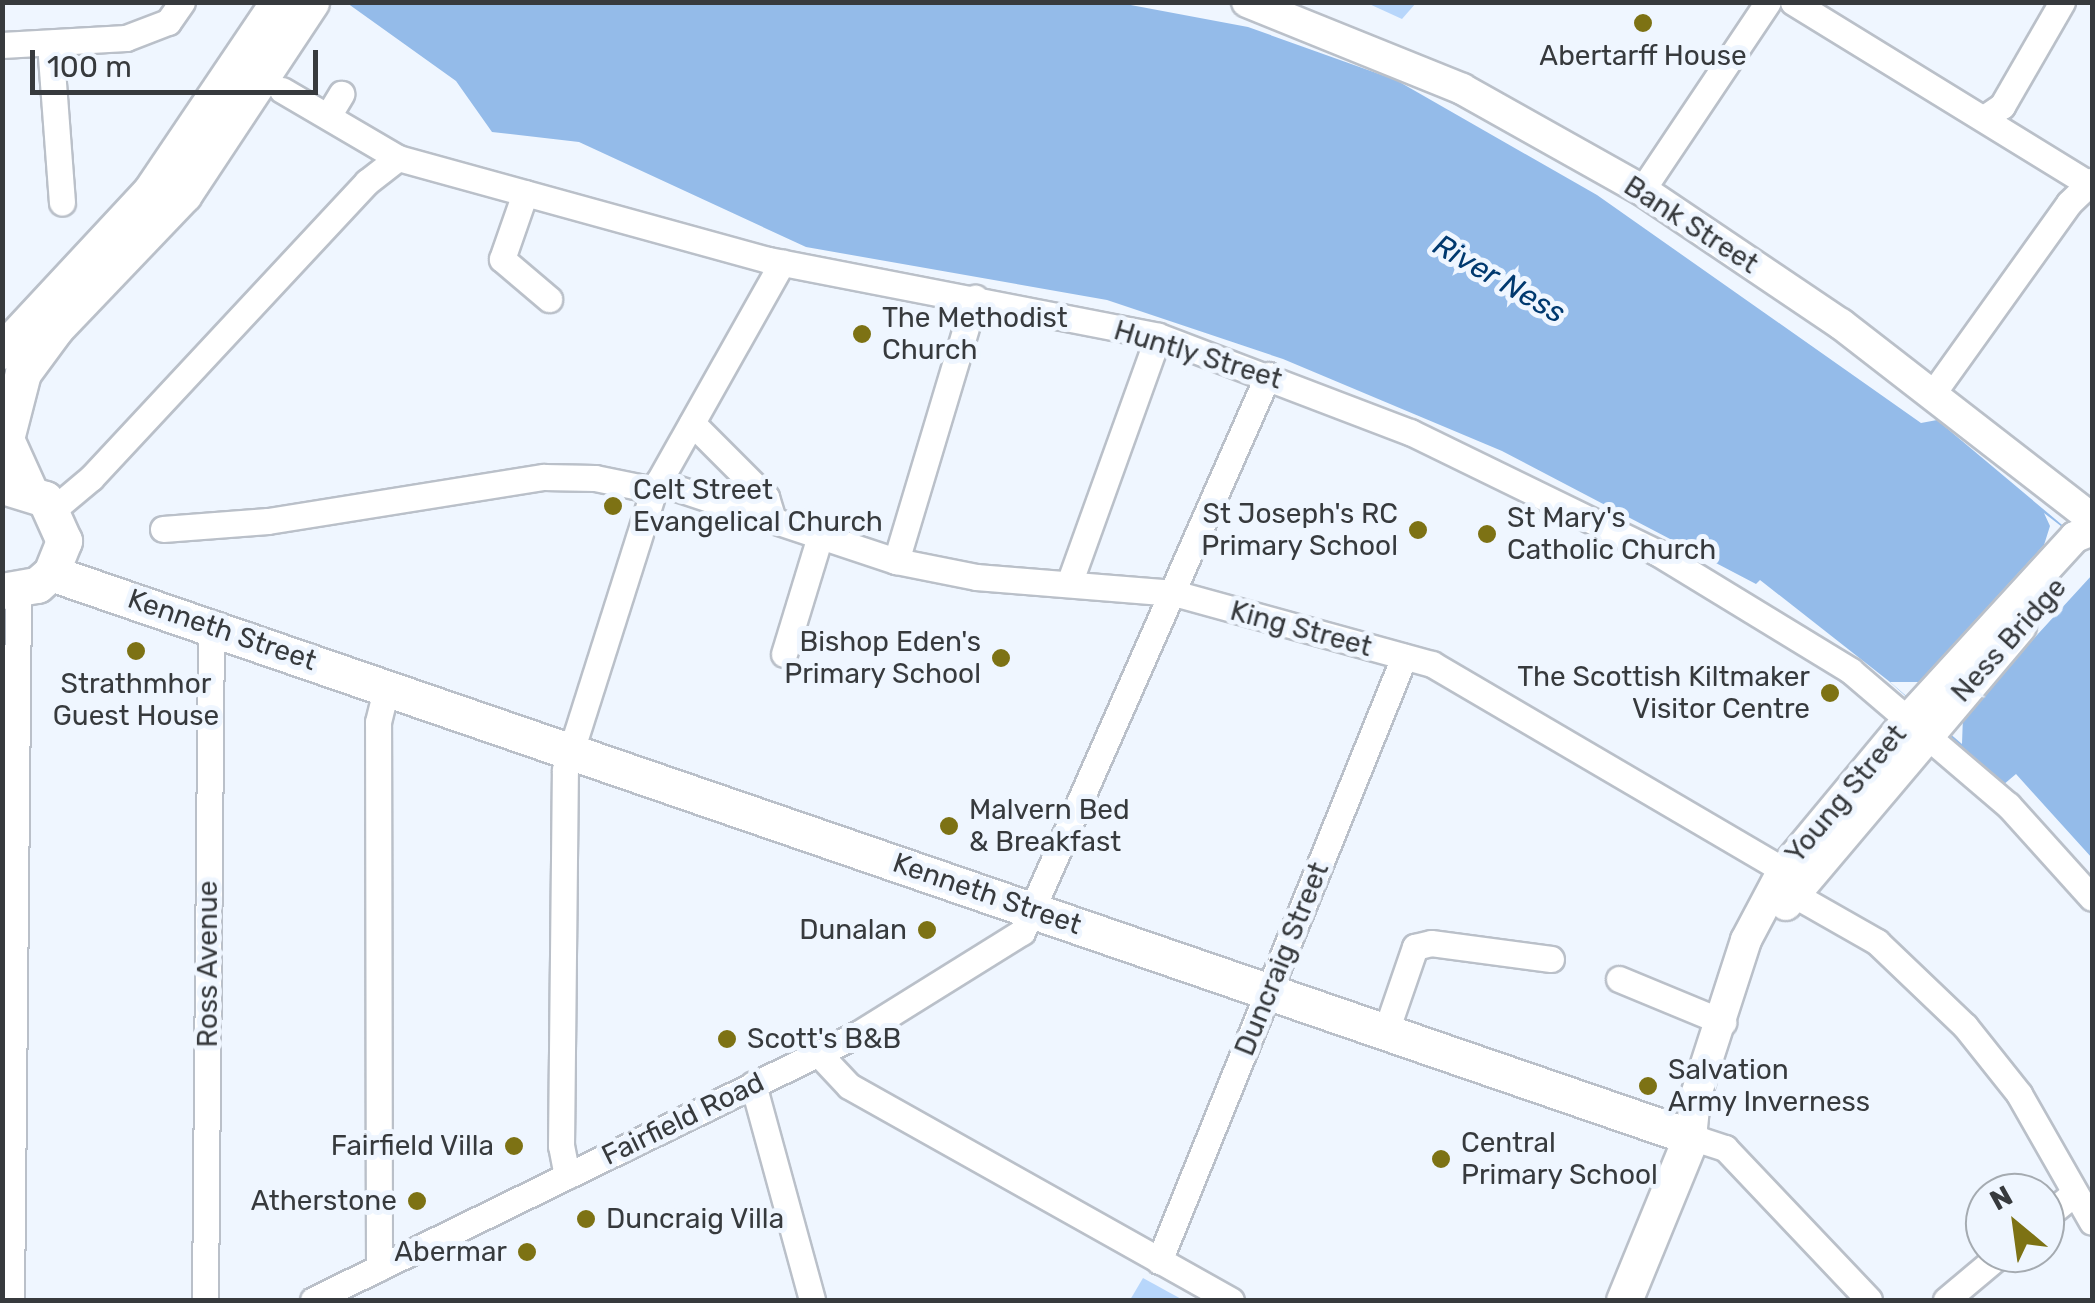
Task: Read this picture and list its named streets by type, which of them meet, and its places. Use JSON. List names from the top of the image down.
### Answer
{
  "streets": {
    "highway": ["Kenneth Street"],
    "main road": ["Bank Street", "Ness Bridge", "Young Street"],
    "street": [
      "Huntly Street",
      "King Street",
      "Duncraig Street",
      "Ross Avenue",
      "Fairfield Road"
    ]
  },
  "crossings": [
    ["Bank Street", "Ness Bridge"],
    ["Huntly Street", "Ness Bridge"],
    ["Huntly Street", "Young Street"],
    ["Huntly Street", "Fairfield Road"],
    ["King Street", "Young Street"],
    ["King Street", "Duncraig Street"],
    ["King Street", "Fairfield Road"],
    ["Kenneth Street", "Duncraig Street"],
    ["Kenneth Street", "Ross Avenue"],
    ["Kenneth Street", "Fairfield Road"],
    ["Ness Bridge", "Young Street"]
  ],
  "water": ["River Ness"],
  "places": [
    "Abertarff House",
    "The Methodist Church",
    "Celt Street Evangelical Church",
    "St Joseph's RC Primary School",
    "St Mary's Catholic Church",
    "Strathmhor Guest House",
    "Bishop Eden's Primary School",
    "The Scottish Kiltmaker Visitor Centre",
    "Malvern Bed & Breakfast",
    "Dunalan",
    "Scott's B&B",
    "Salvation Army Inverness",
    "Fairfield Villa",
    "Central Primary School",
    "Atherstone",
    "Duncraig Villa",
    "Abermar"
  ],
  "scale_bar": "100 m",
  "north": "top left"
}
